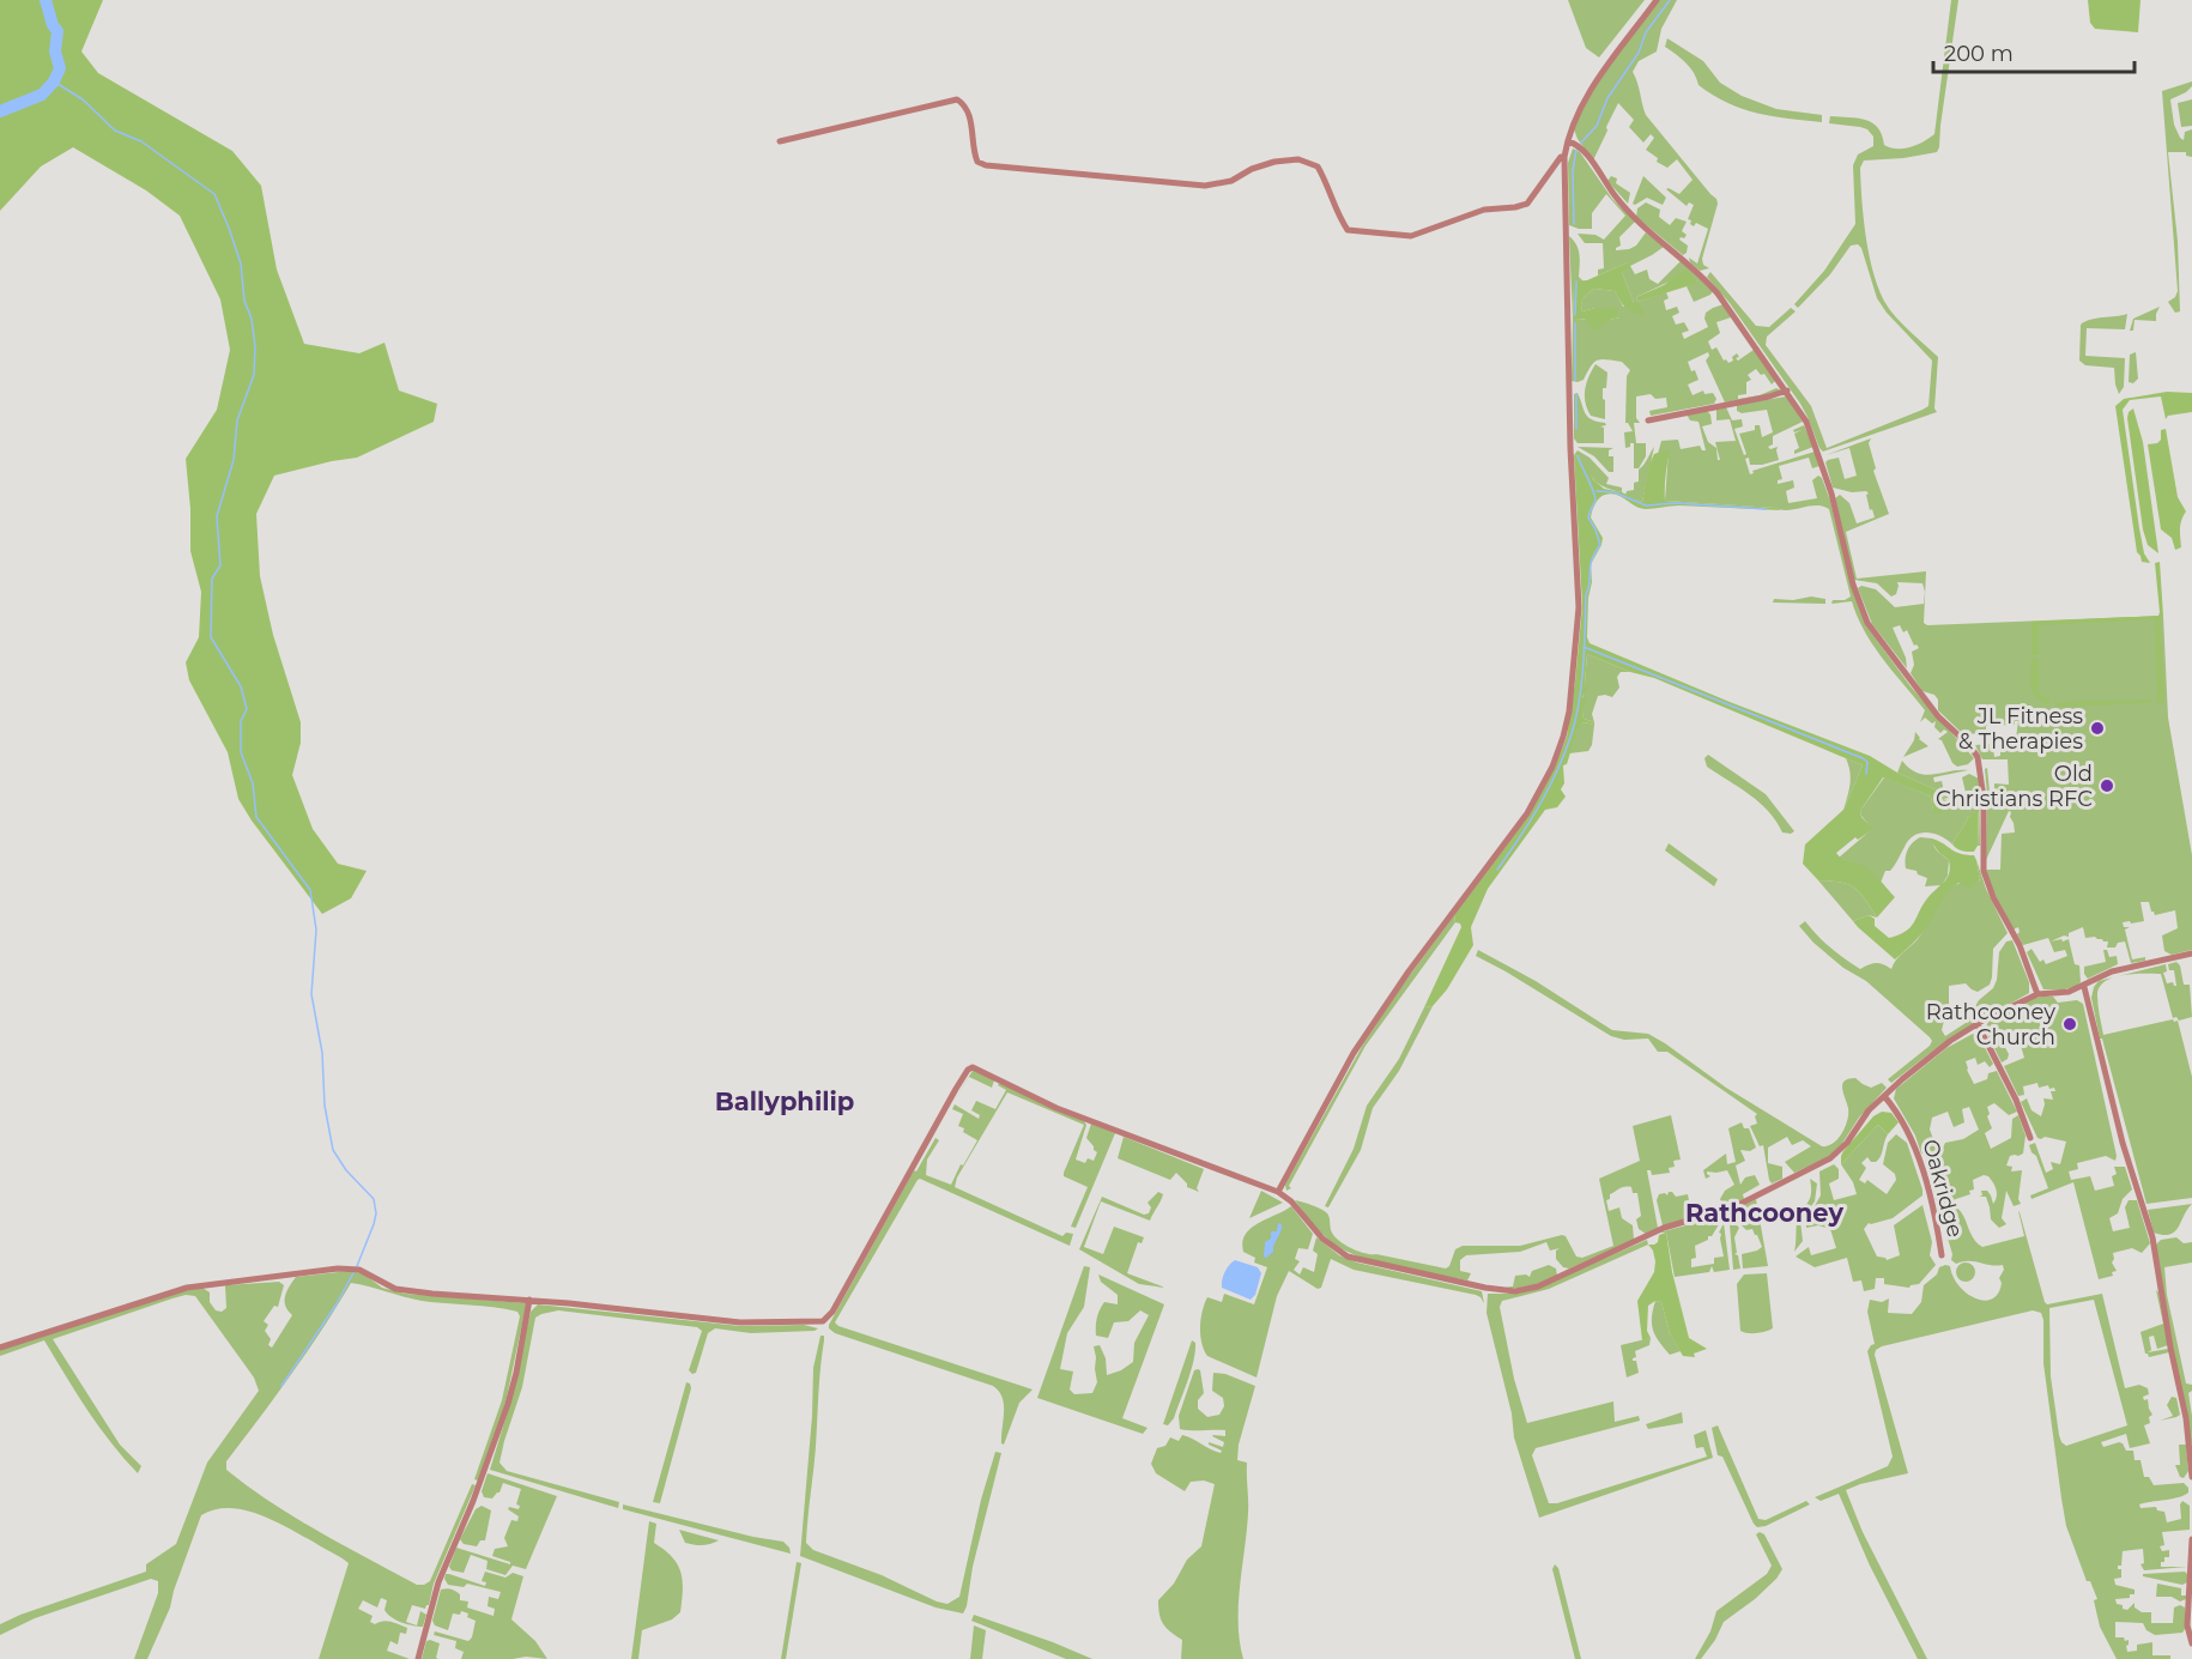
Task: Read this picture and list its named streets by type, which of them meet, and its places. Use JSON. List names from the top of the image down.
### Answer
{
  "streets": {
    "street": ["Oakridge"]
  },
  "districts": ["Ballyphilip", "Rathcooney"],
  "places": ["JL Fitness & Therapies", "Old Christians RFC", "Rathcooney Church"],
  "scale_bar": "200 m"
}
